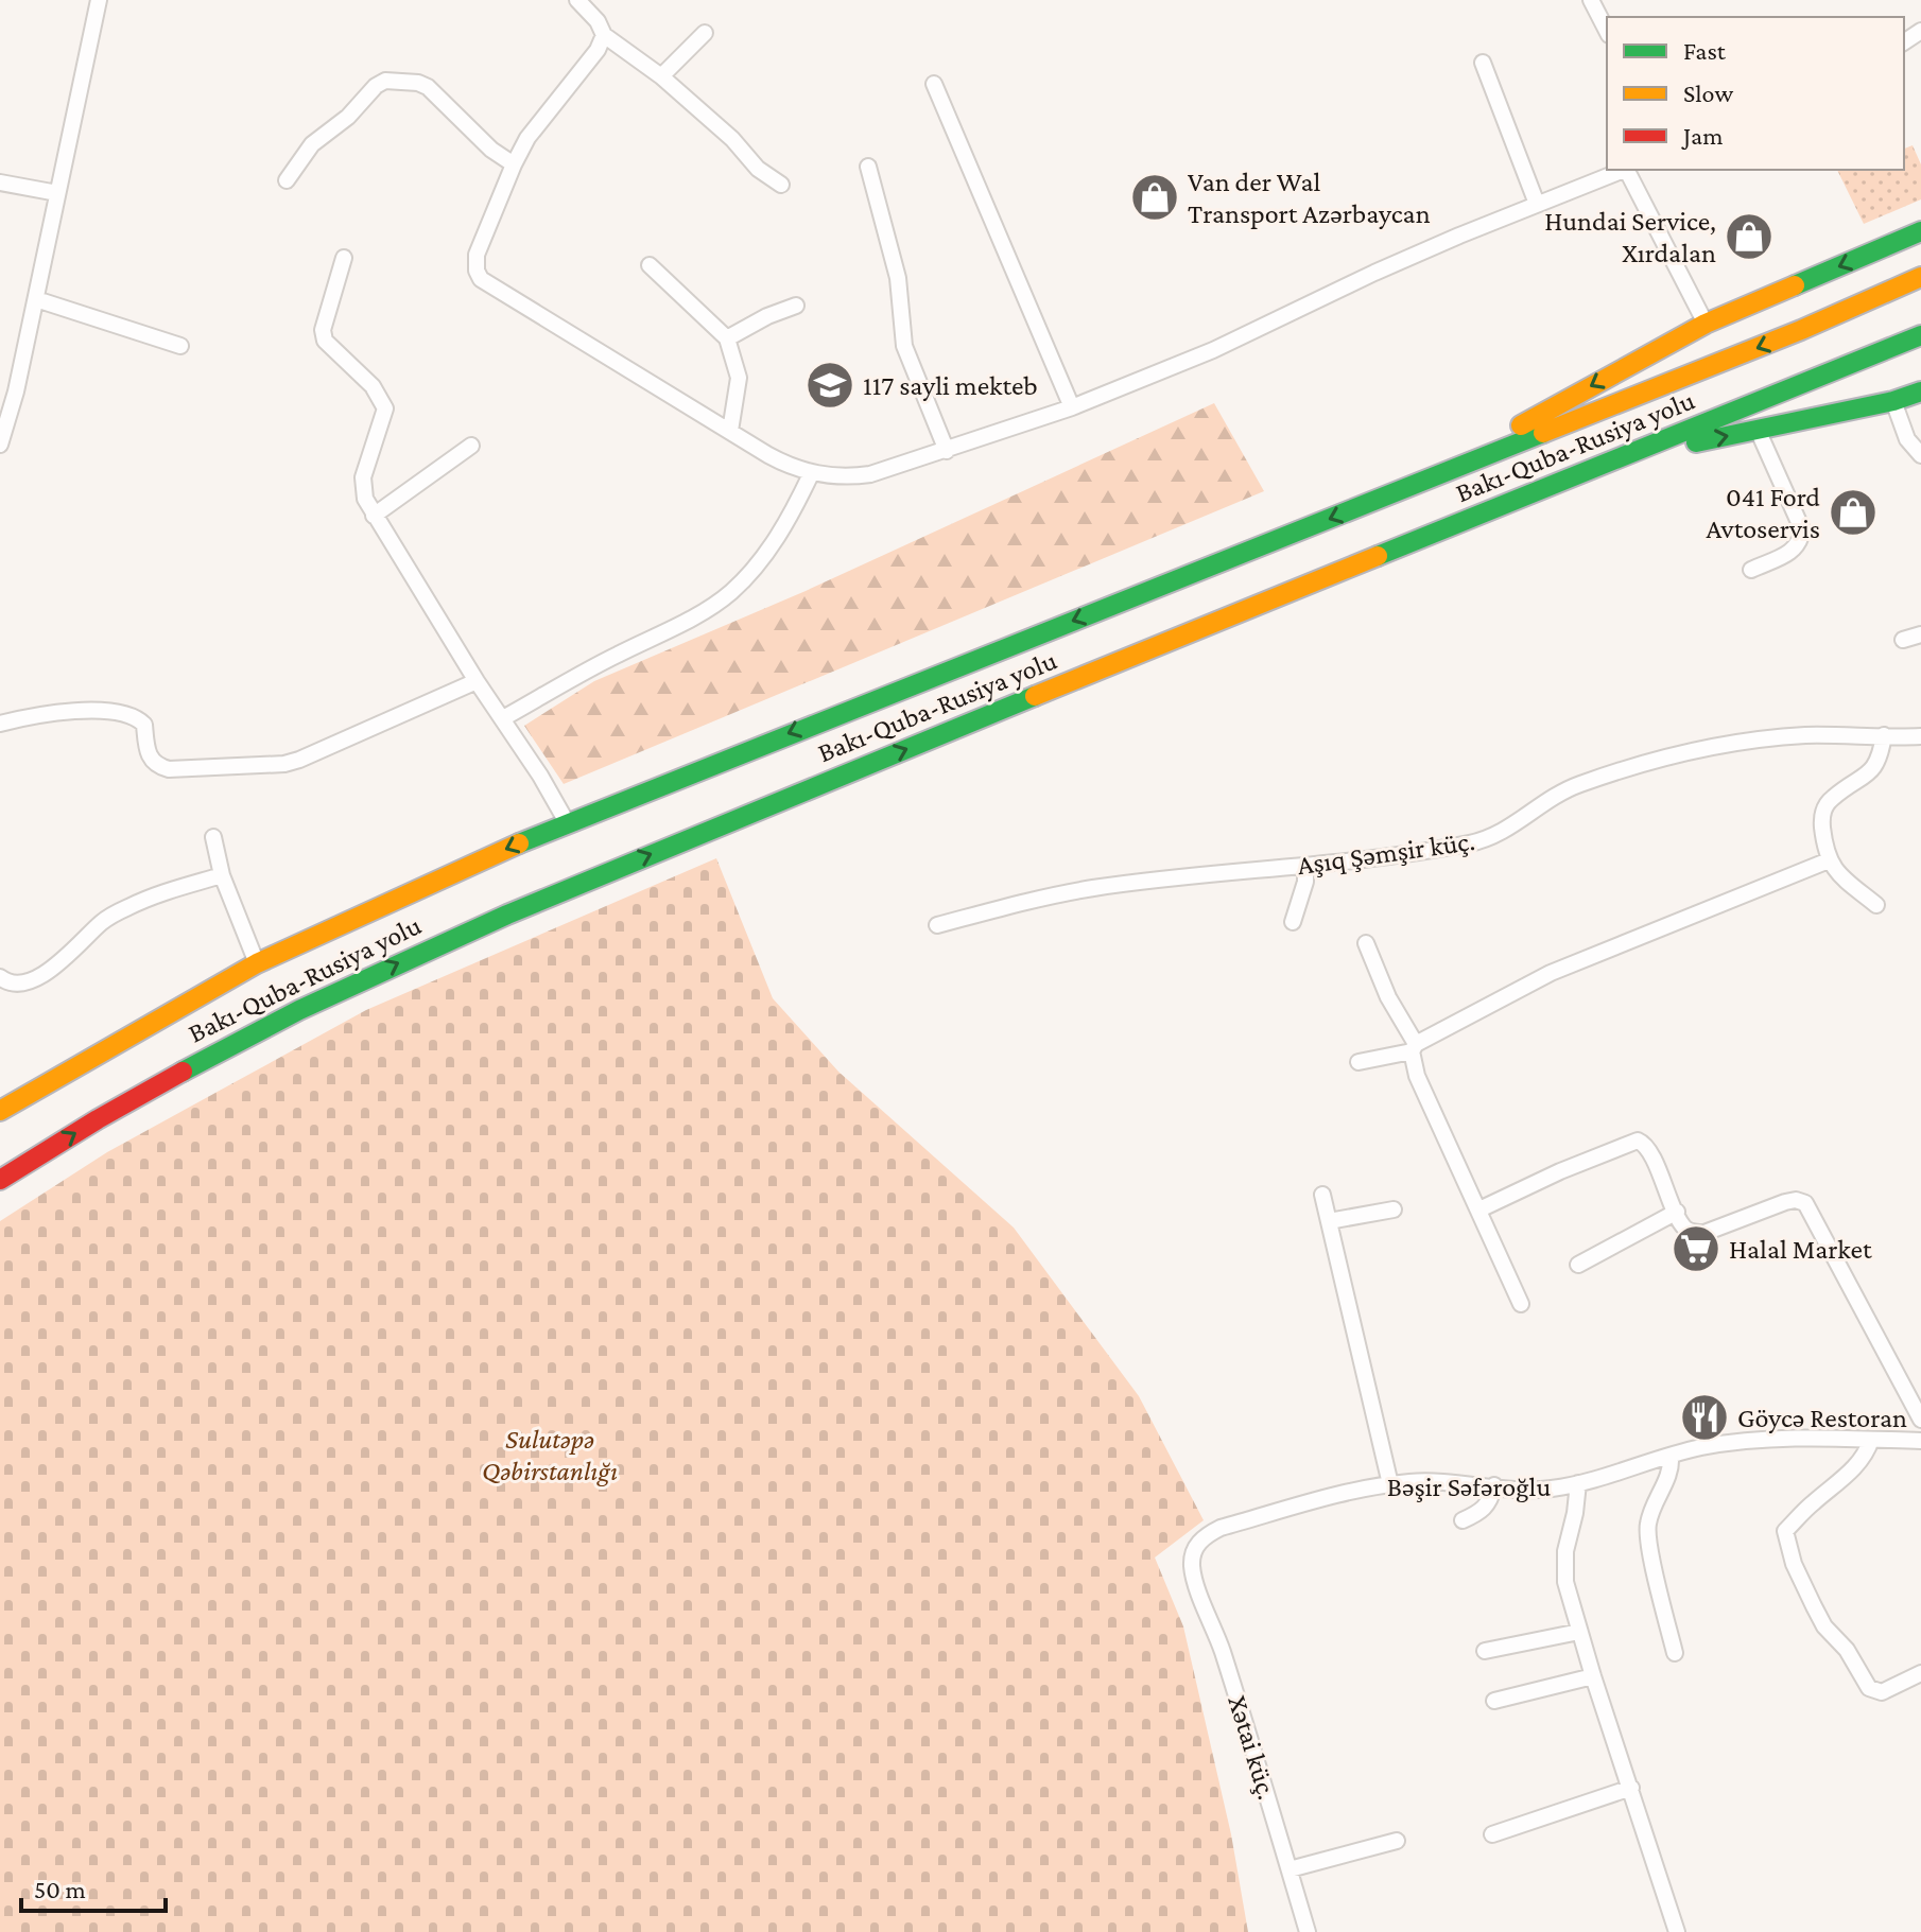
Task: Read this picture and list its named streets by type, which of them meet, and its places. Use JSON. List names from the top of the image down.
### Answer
{
  "streets": {
    "highway": ["Bakı-Quba-Rusiya yolu"],
    "street": ["Aşıq Şəmşir küç.", "Bəşir Səfəroğlu", "Xətai küç."]
  },
  "crossings": [
    ["Bəşir Səfəroğlu", "Xətai küç."]
  ],
  "parks": ["Sulutəpə Qəbirstanlığı"],
  "places": {
    "shop": ["Van der Wal Transport Azərbaycan", "Hundai Service, Xırdalan", "041 Ford Avtoservis"],
    "school or university": ["117 sayli mekteb"],
    "supermarket": ["Halal Market"],
    "restaurant": ["Göycə Restoran"]
  },
  "legend": ["Fast", "Slow", "Jam"],
  "scale_bar": "50 m"
}
